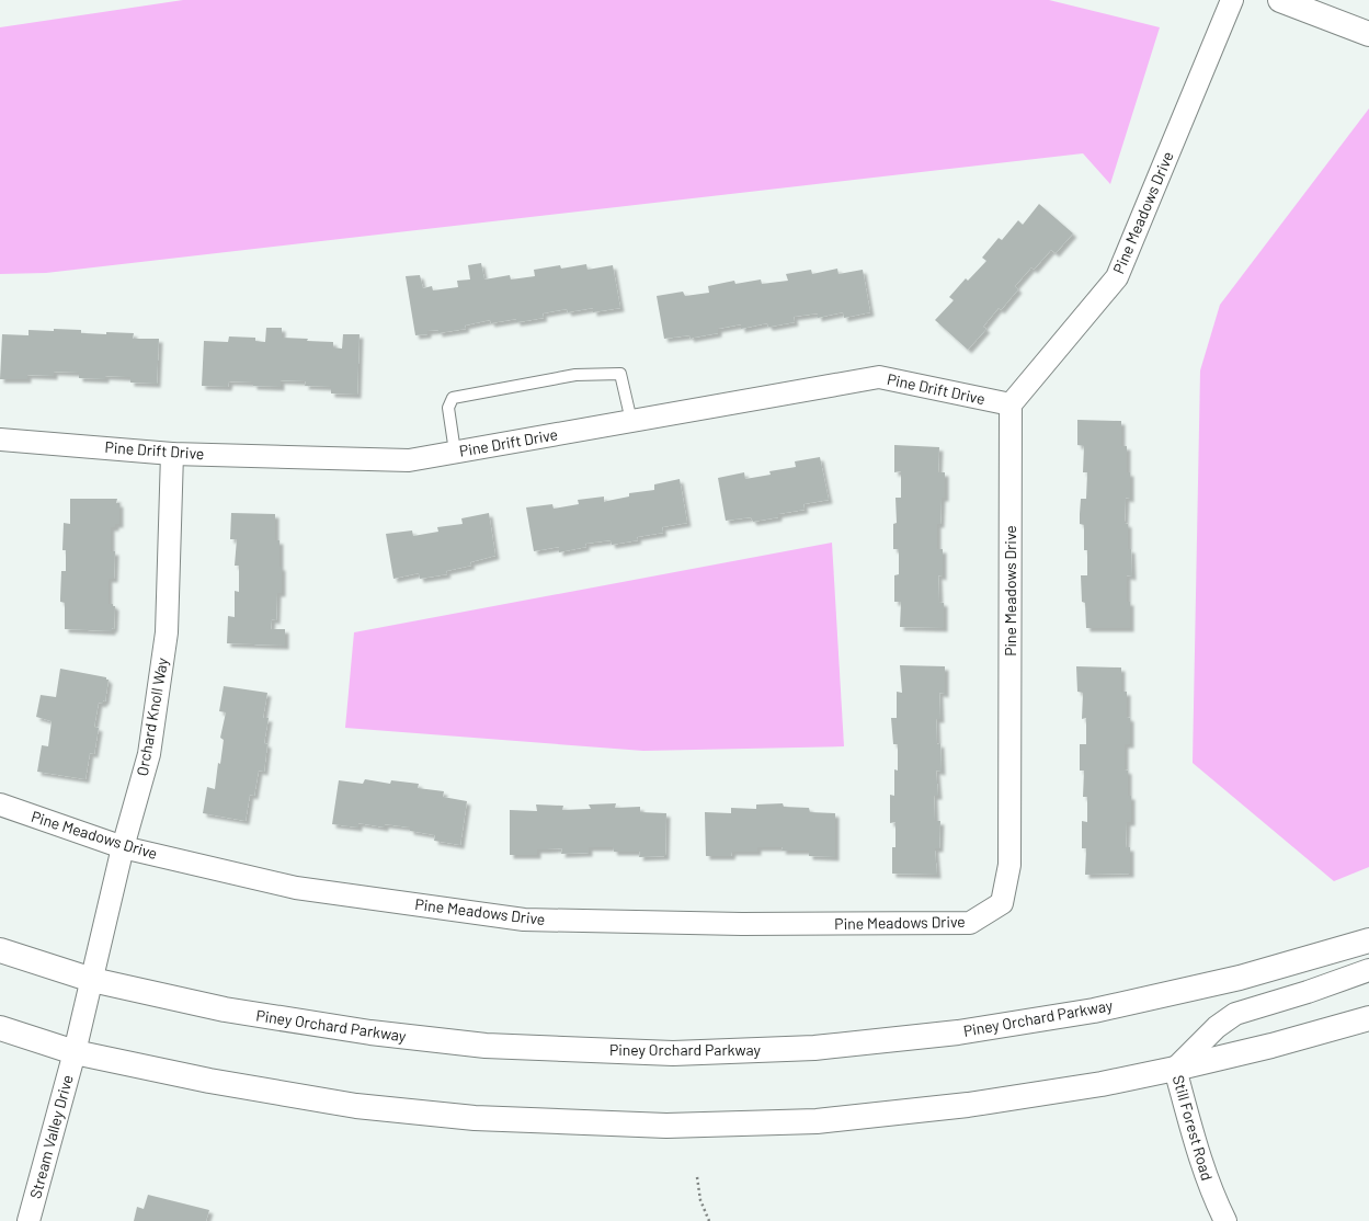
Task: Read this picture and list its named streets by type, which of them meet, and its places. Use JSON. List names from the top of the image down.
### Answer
{
  "streets": {
    "street": [
      "Pine Meadows Drive",
      "Pine Drift Drive",
      "Orchard Knoll Way",
      "Piney Orchard Parkway",
      "Still Forest Road",
      "Stream Valley Drive"
    ]
  },
  "crossings": [
    ["Pine Meadows Drive", "Pine Drift Drive"],
    ["Pine Meadows Drive", "Orchard Knoll Way"],
    ["Pine Drift Drive", "Orchard Knoll Way"],
    ["Orchard Knoll Way", "Piney Orchard Parkway"],
    ["Orchard Knoll Way", "Stream Valley Drive"]
  ]
}
